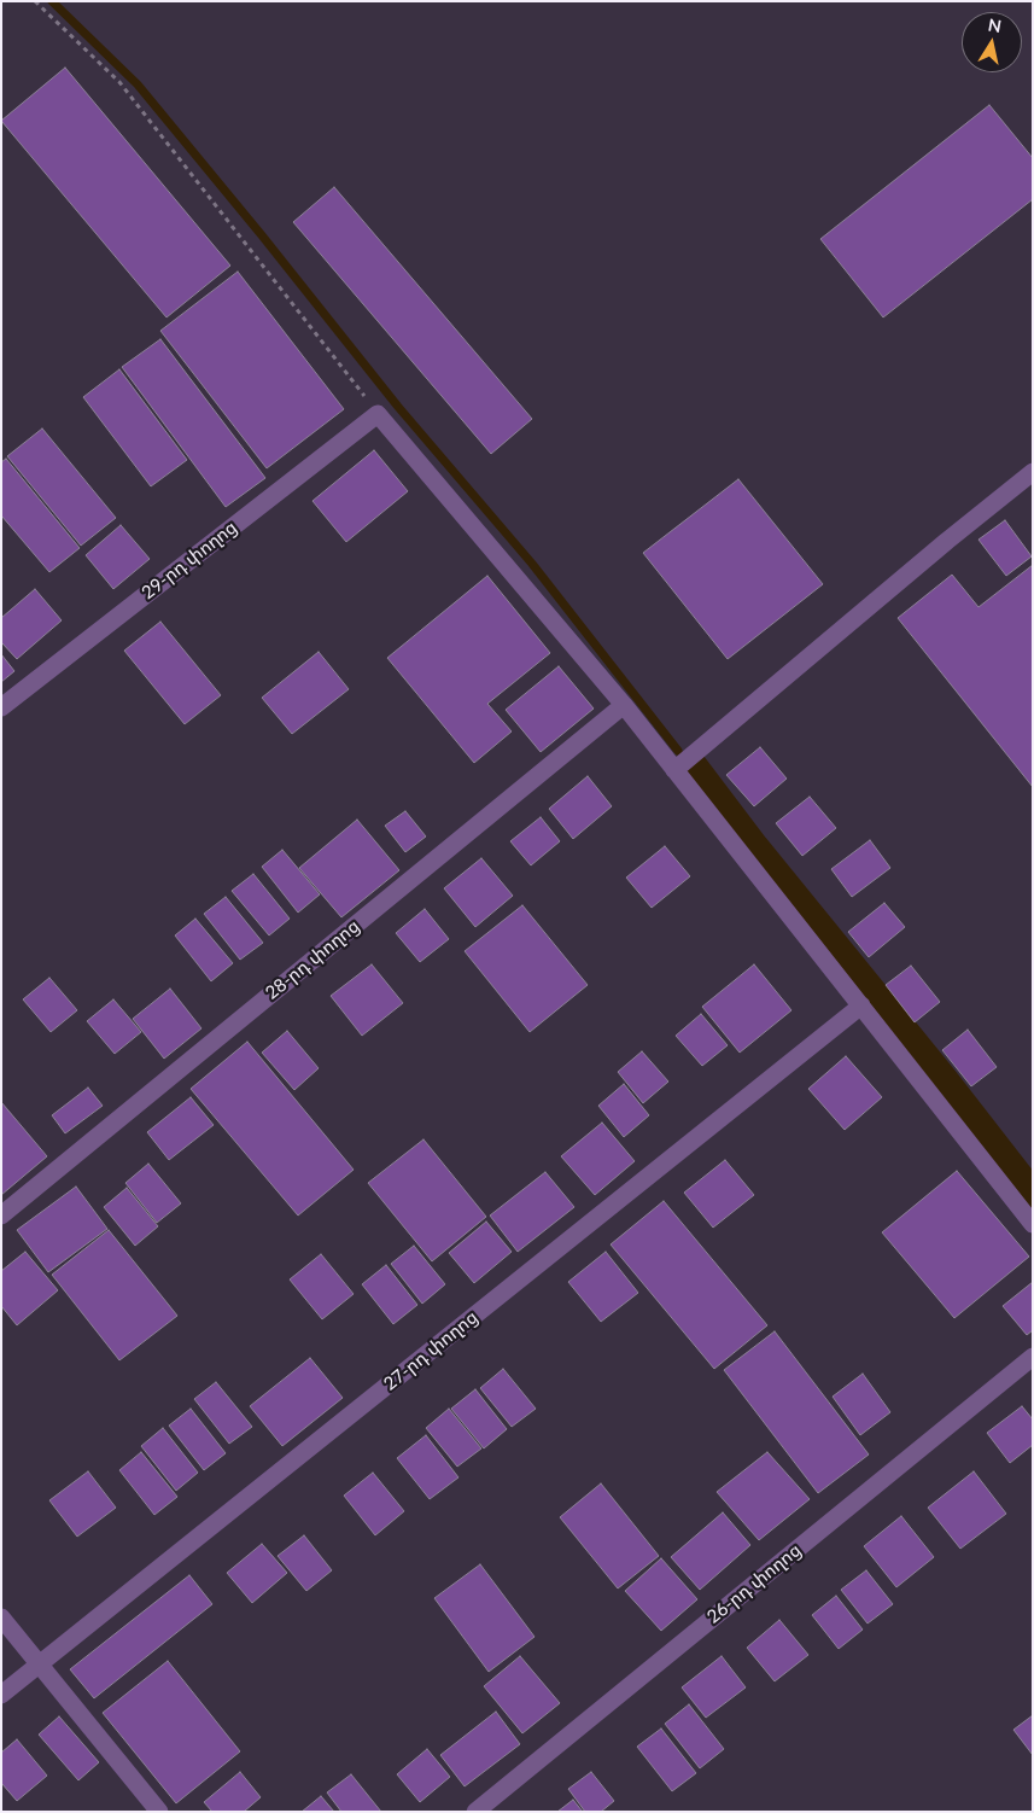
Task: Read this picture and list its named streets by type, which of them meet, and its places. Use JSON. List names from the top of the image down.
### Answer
{
  "streets": {
    "street": [
      "29-րդ փողոց",
      "28-րդ փողոց",
      "27-րդ փողոց",
      "26-րդ փողոց"
    ]
  },
  "north": "top"
}
